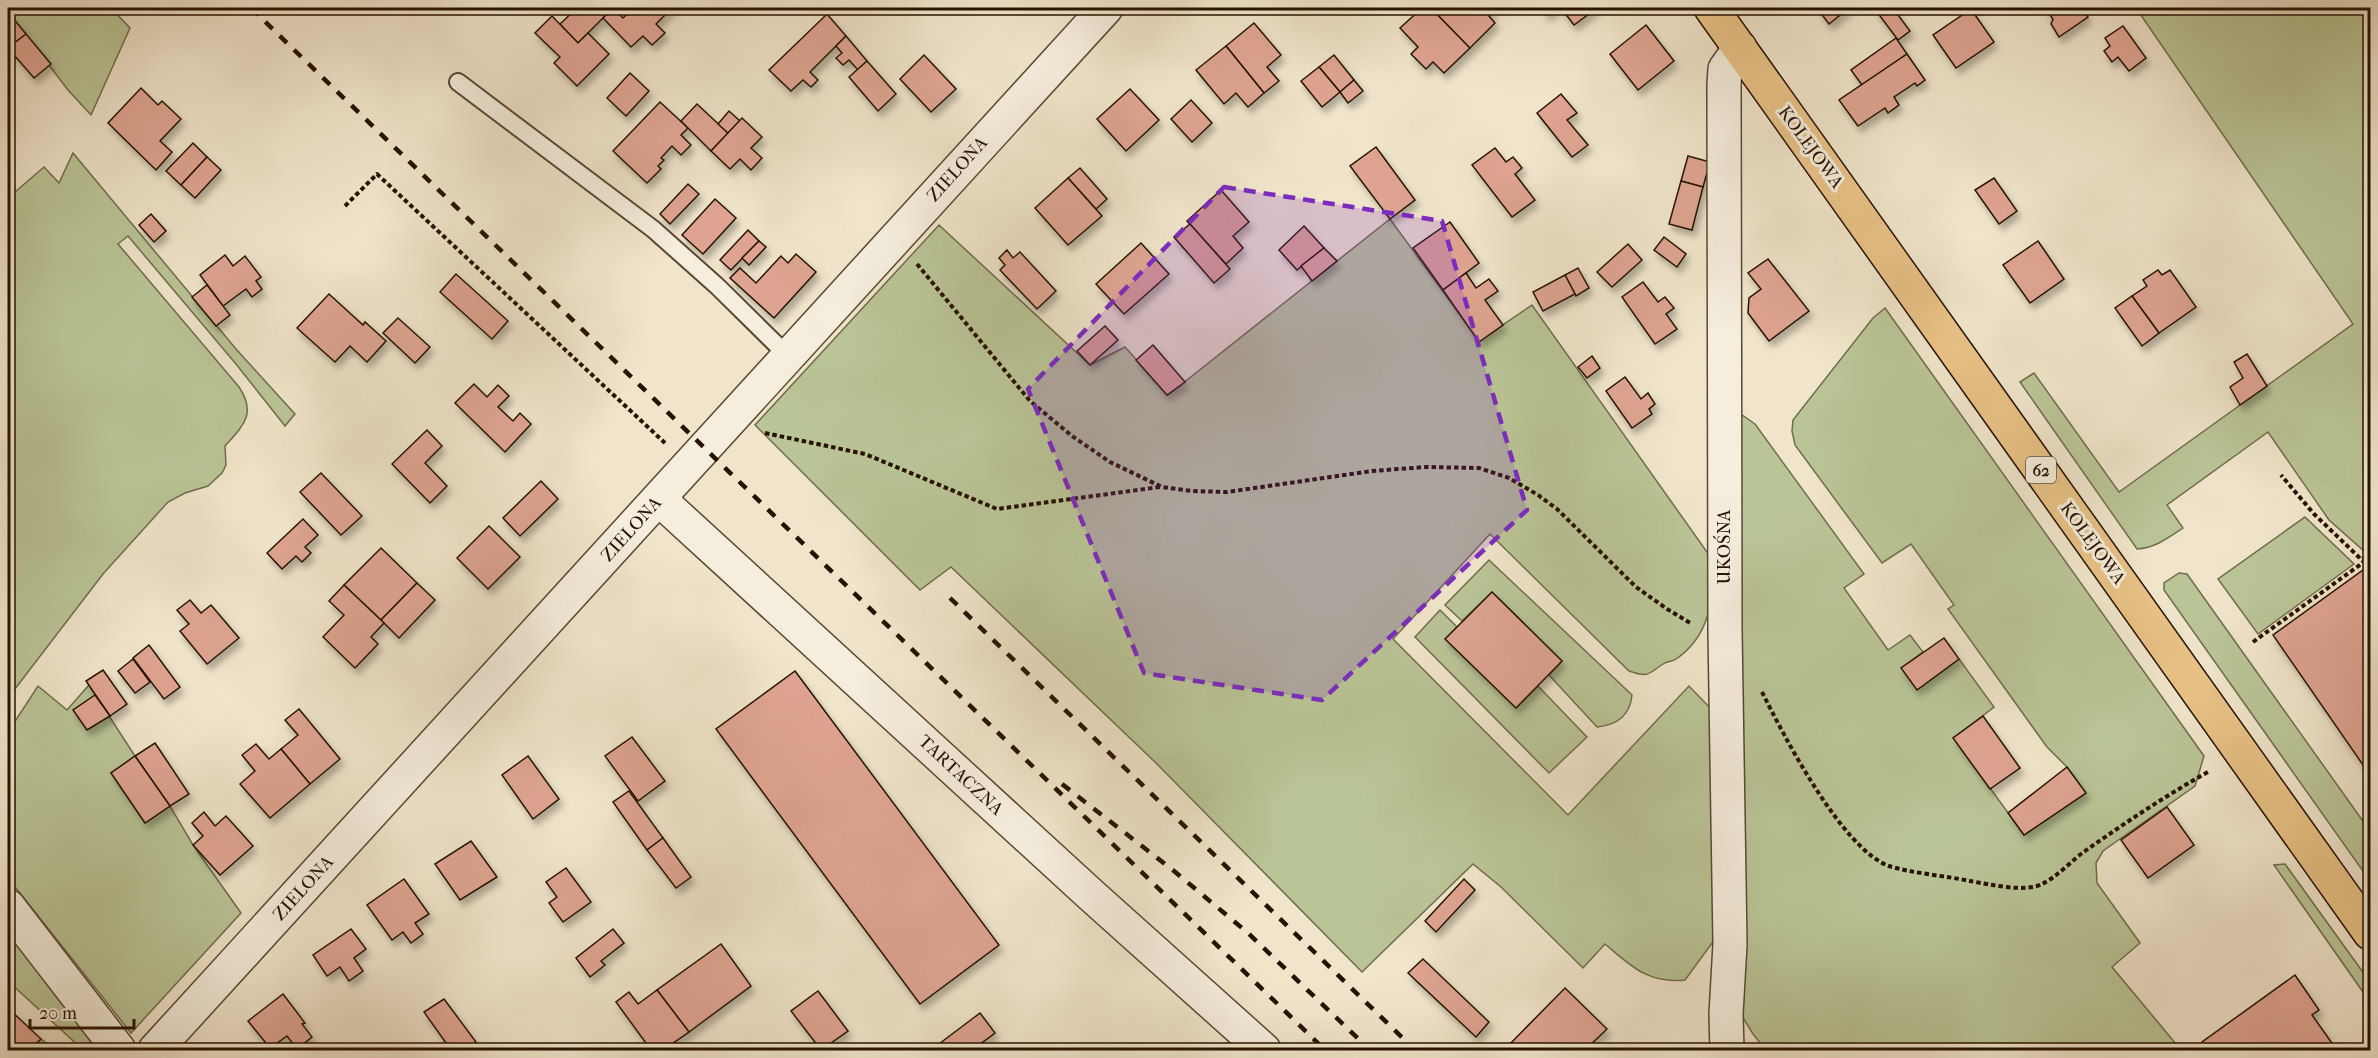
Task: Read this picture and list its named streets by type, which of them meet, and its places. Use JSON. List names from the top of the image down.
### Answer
{
  "streets": {
    "main road": ["KOLEJOWA", "62"],
    "street": ["ZIELONA", "UKOŚNA", "TARTACZNA"]
  },
  "crossings": [
    ["KOLEJOWA", "UKOŚNA"],
    ["ZIELONA", "TARTACZNA"]
  ],
  "scale_bar": "20 m"
}
